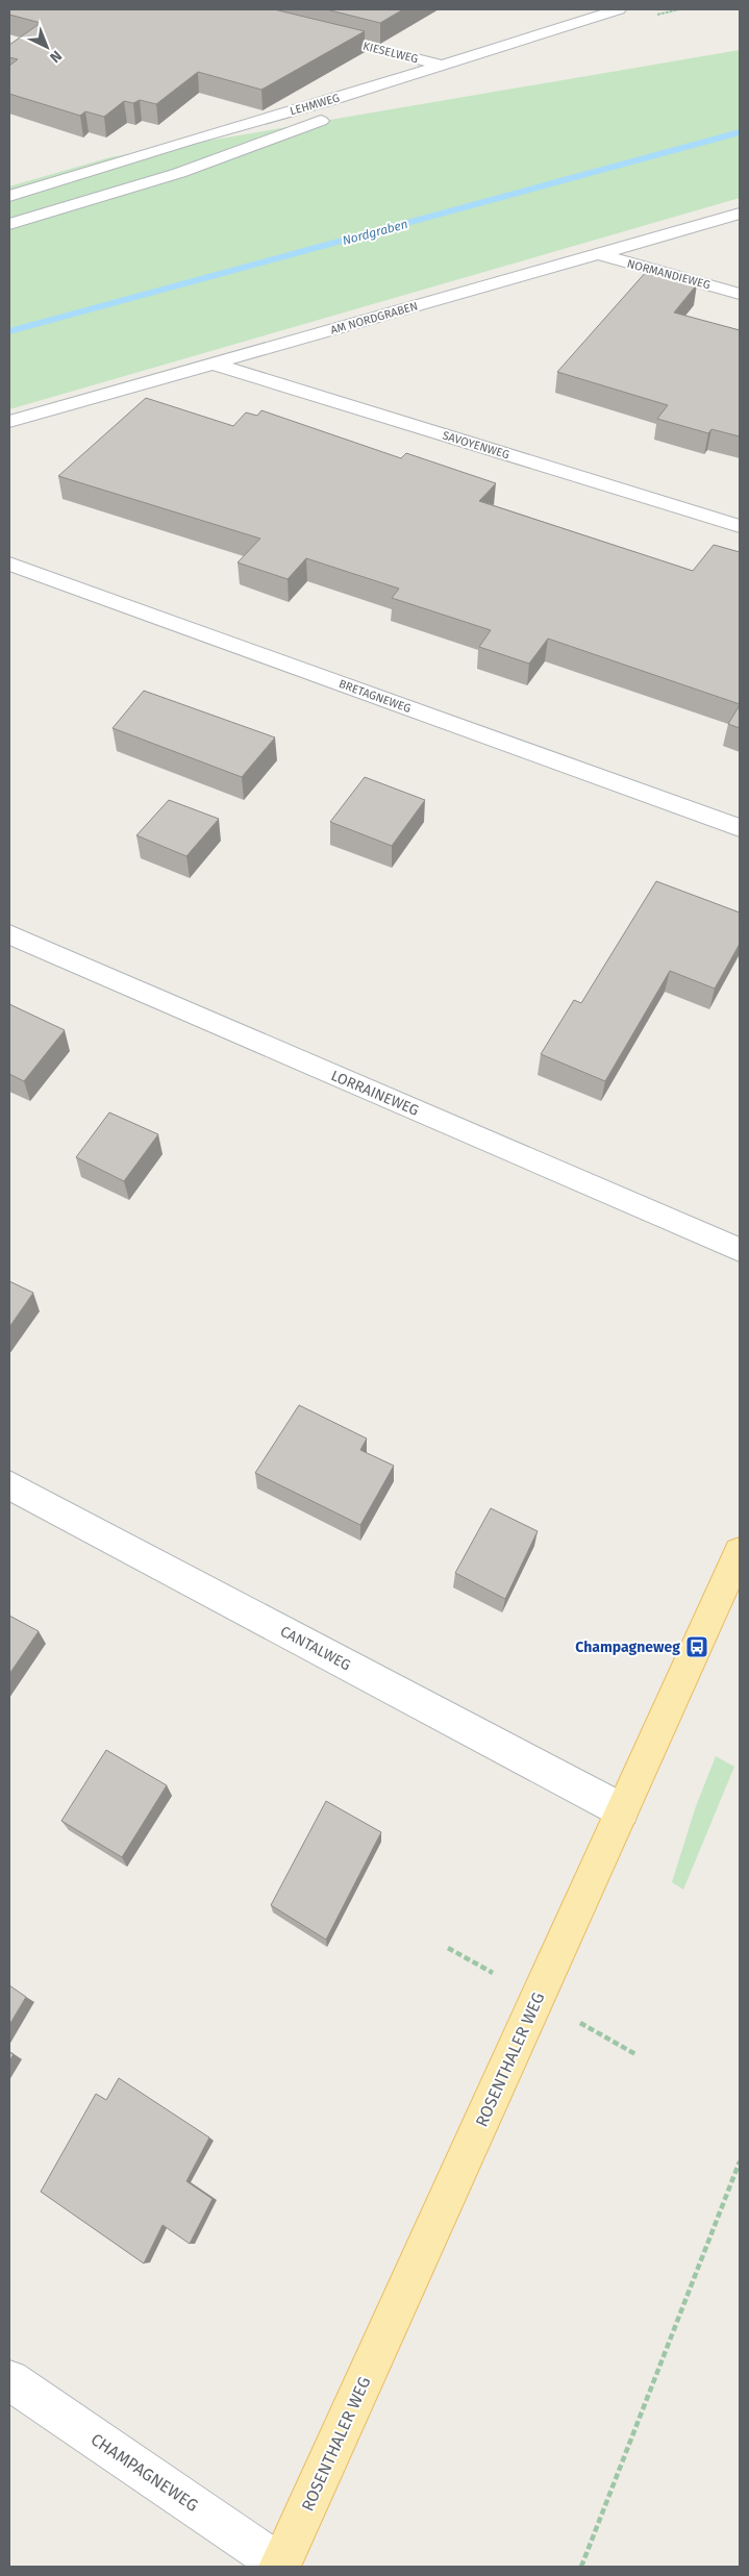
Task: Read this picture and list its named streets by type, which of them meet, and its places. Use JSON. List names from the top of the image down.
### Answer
{
  "streets": {
    "main road": ["ROSENTHALER WEG"],
    "lane": [
      "KIESELWEG",
      "LEHMWEG",
      "NORMANDIEWEG",
      "AM NORDGRABEN",
      "SAVOYENWEG",
      "BRETAGNEWEG",
      "LORRAINEWEG",
      "CANTALWEG",
      "CHAMPAGNEWEG"
    ]
  },
  "crossings": [
    ["KIESELWEG", "LEHMWEG"],
    ["NORMANDIEWEG", "AM NORDGRABEN"],
    ["AM NORDGRABEN", "SAVOYENWEG"],
    ["CANTALWEG", "ROSENTHALER WEG"],
    ["ROSENTHALER WEG", "CHAMPAGNEWEG"]
  ],
  "water": ["Nordgraben"],
  "places": {
    "bus stop": ["Champagneweg"]
  },
  "north": "bottom right"
}
